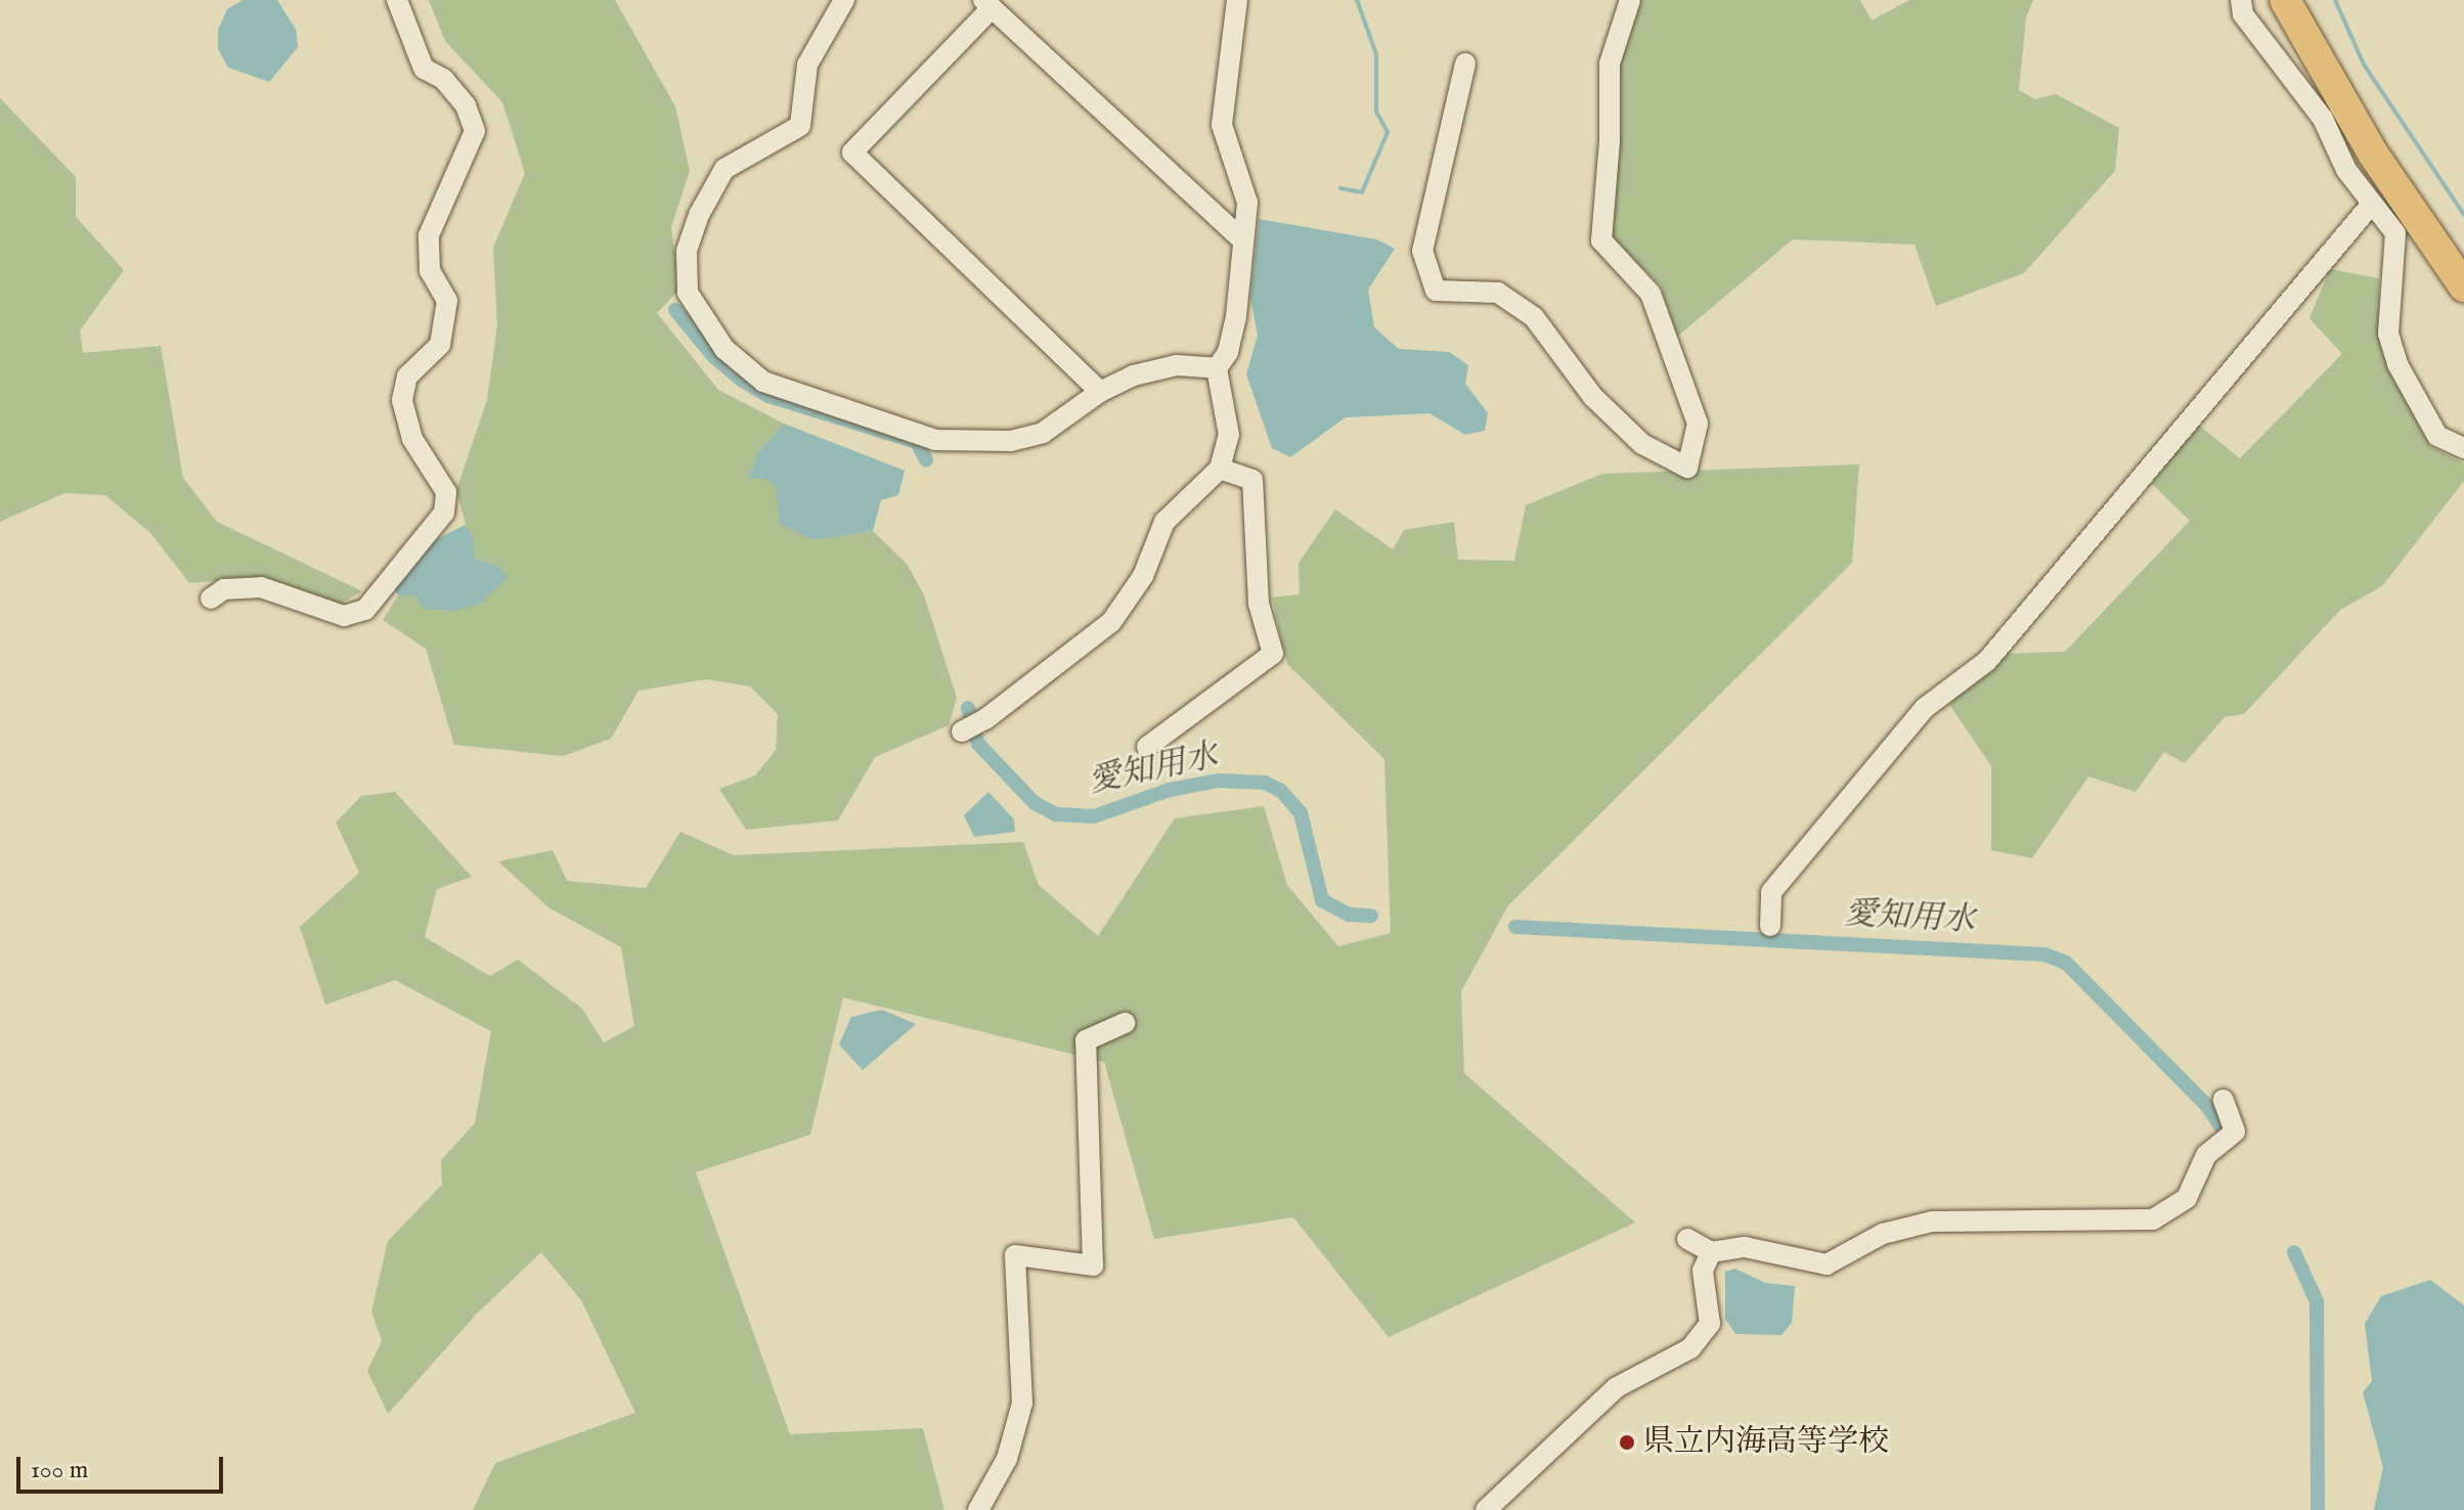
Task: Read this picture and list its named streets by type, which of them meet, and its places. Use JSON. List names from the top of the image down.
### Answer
{
  "water": ["愛知用水"],
  "places": ["県立内海高等学校"],
  "scale_bar": "100 m"
}
